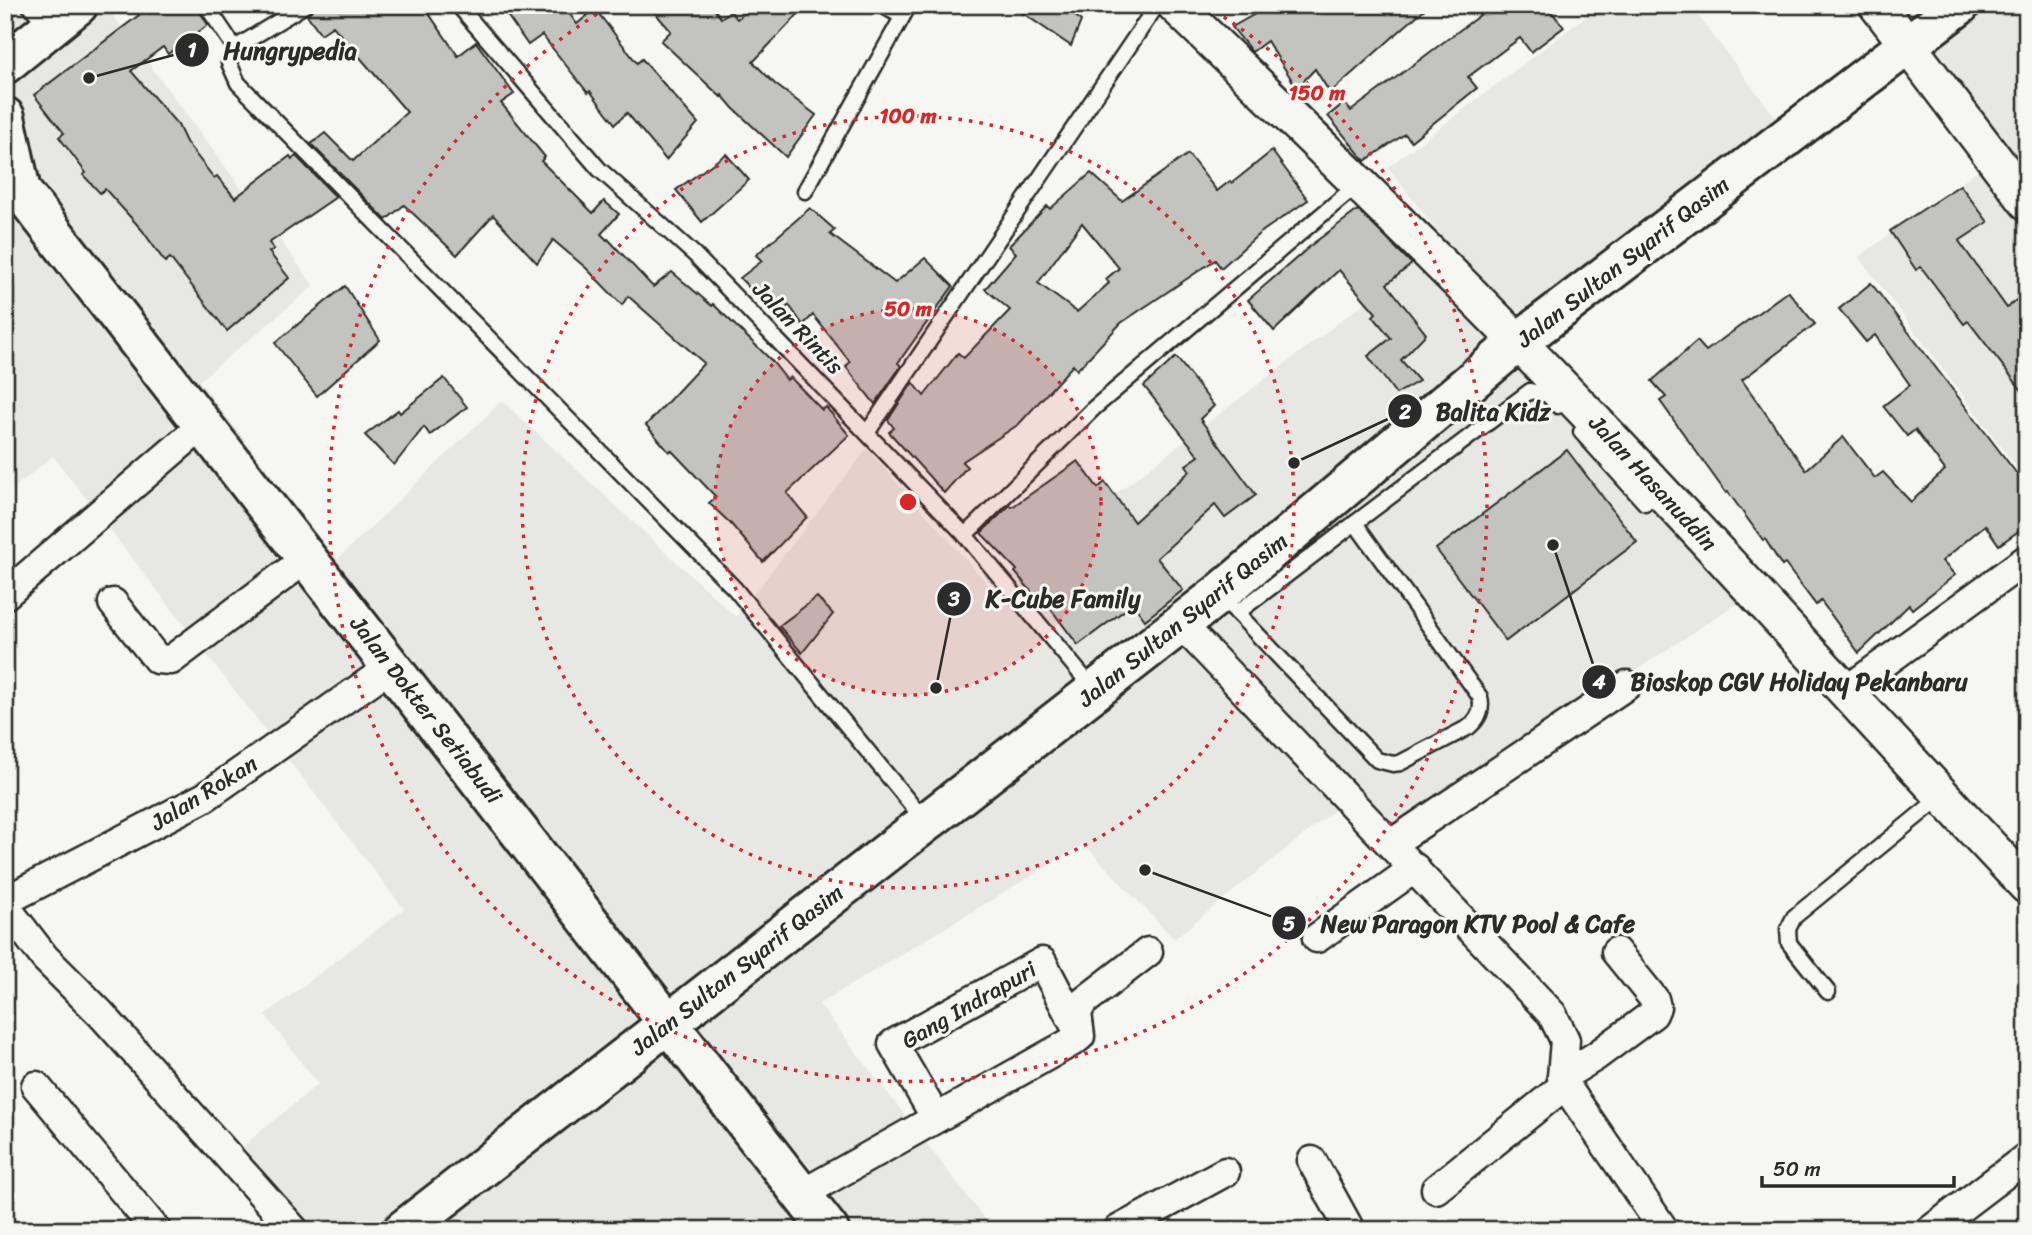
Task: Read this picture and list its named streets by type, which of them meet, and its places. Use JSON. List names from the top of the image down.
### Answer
{
  "streets": {
    "main road": ["Jalan Sultan Syarif Qasim", "Jalan Dokter Setiabudi"],
    "street": ["Jalan Hasanuddin", "Jalan Rokan", "Gang Indrapuri"],
    "lane": ["Jalan Rintis"]
  },
  "crossings": [
    ["Jalan Sultan Syarif Qasim", "Jalan Rintis"],
    ["Jalan Sultan Syarif Qasim", "Jalan Hasanuddin"],
    ["Jalan Sultan Syarif Qasim", "Jalan Dokter Setiabudi"],
    ["Jalan Dokter Setiabudi", "Jalan Rokan"]
  ],
  "places": [
    "Hungrypedia",
    "Balita Kidz",
    "Bioskop CGV Holiday Pekanbaru",
    "K-Cube Family",
    "New Paragon KTV Pool & Cafe"
  ],
  "scale_bar": "50 m",
  "rings": ["150 m", "100 m", "50 m"]
}
